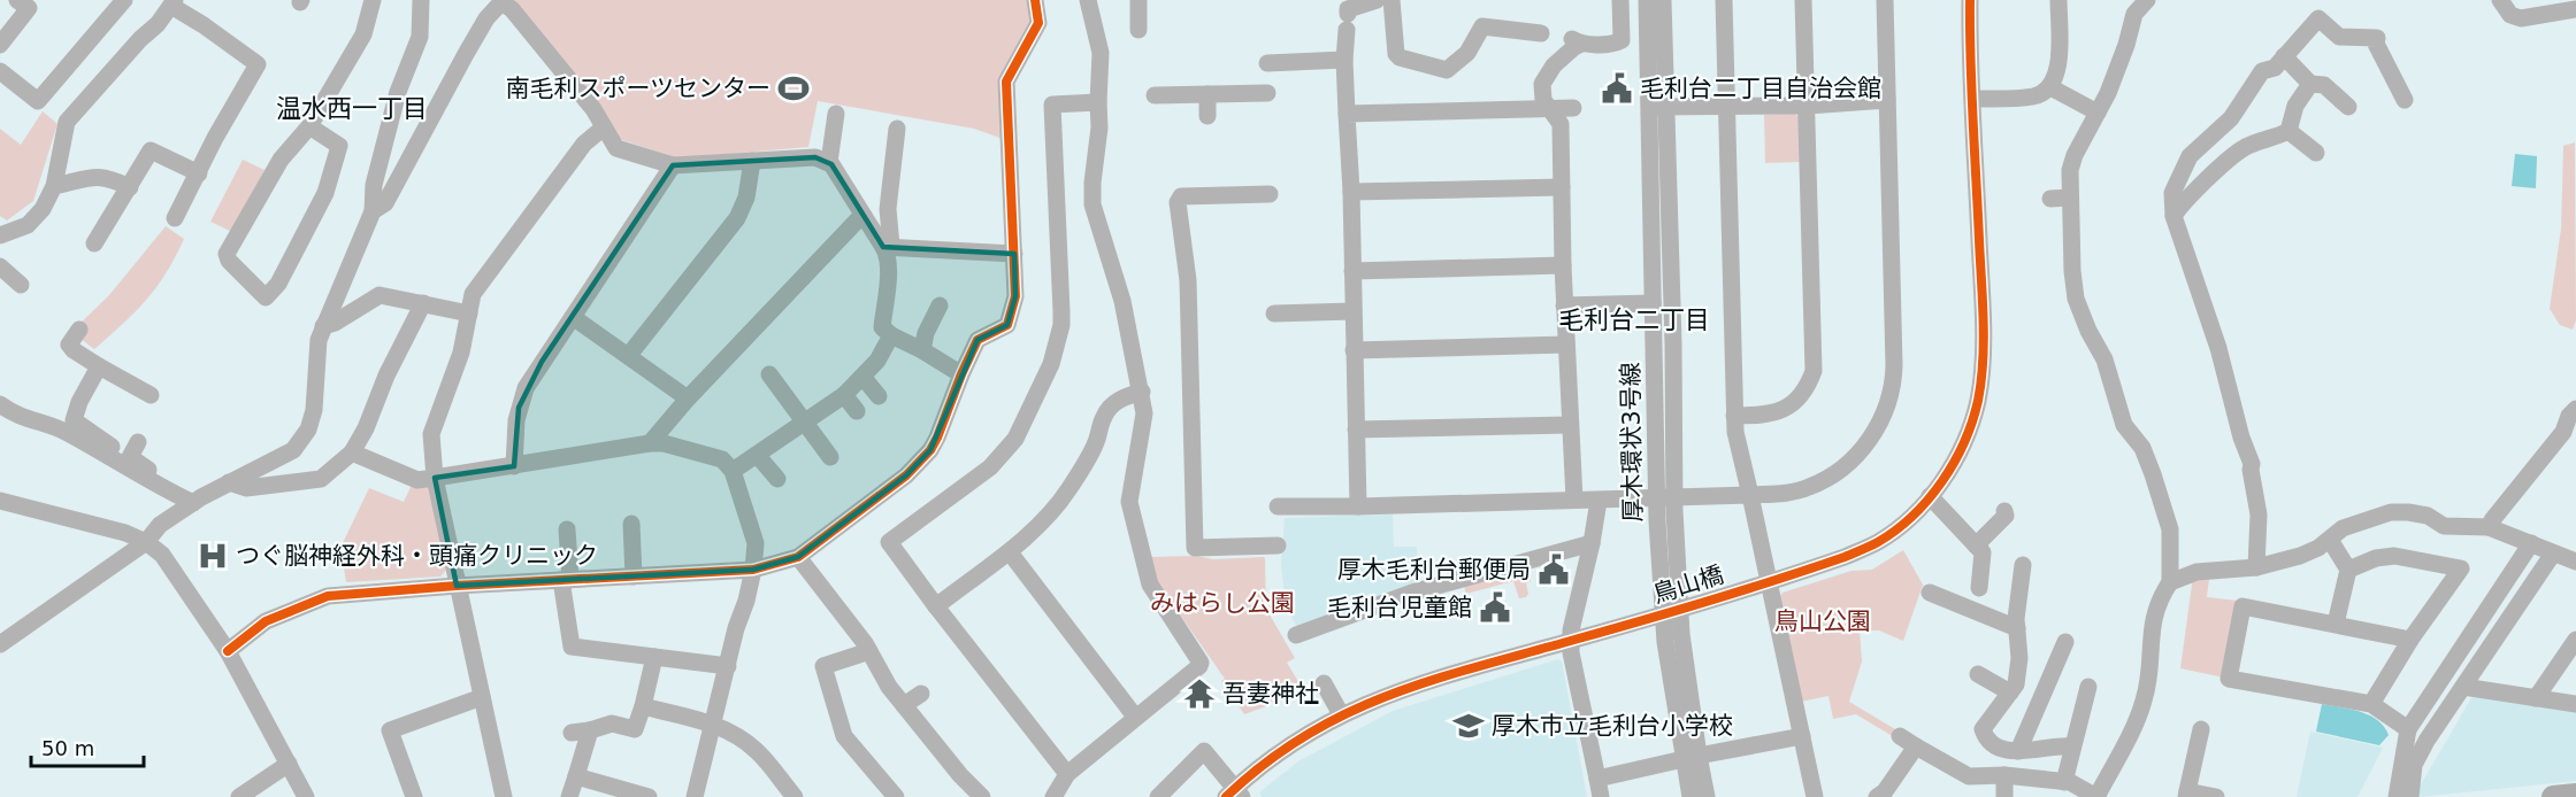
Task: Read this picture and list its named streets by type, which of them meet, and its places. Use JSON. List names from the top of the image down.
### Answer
{
  "streets": {
    "street": ["厚木環状3号線", "鳥山橋"]
  },
  "districts": ["温水西一丁目", "毛利台二丁目"],
  "parks": ["みはらし公園", "鳥山公園"],
  "places": {
    "sports": ["南毛利スポーツセンター"],
    "public building": ["毛利台二丁目自治会館", "厚木毛利台郵便局", "毛利台児童館"],
    "hospital": ["つぐ脳神経外科・頭痛クリニック"],
    "temple": ["吾妻神社"],
    "school or university": ["厚木市立毛利台小学校"]
  },
  "scale_bar": "50 m"
}
